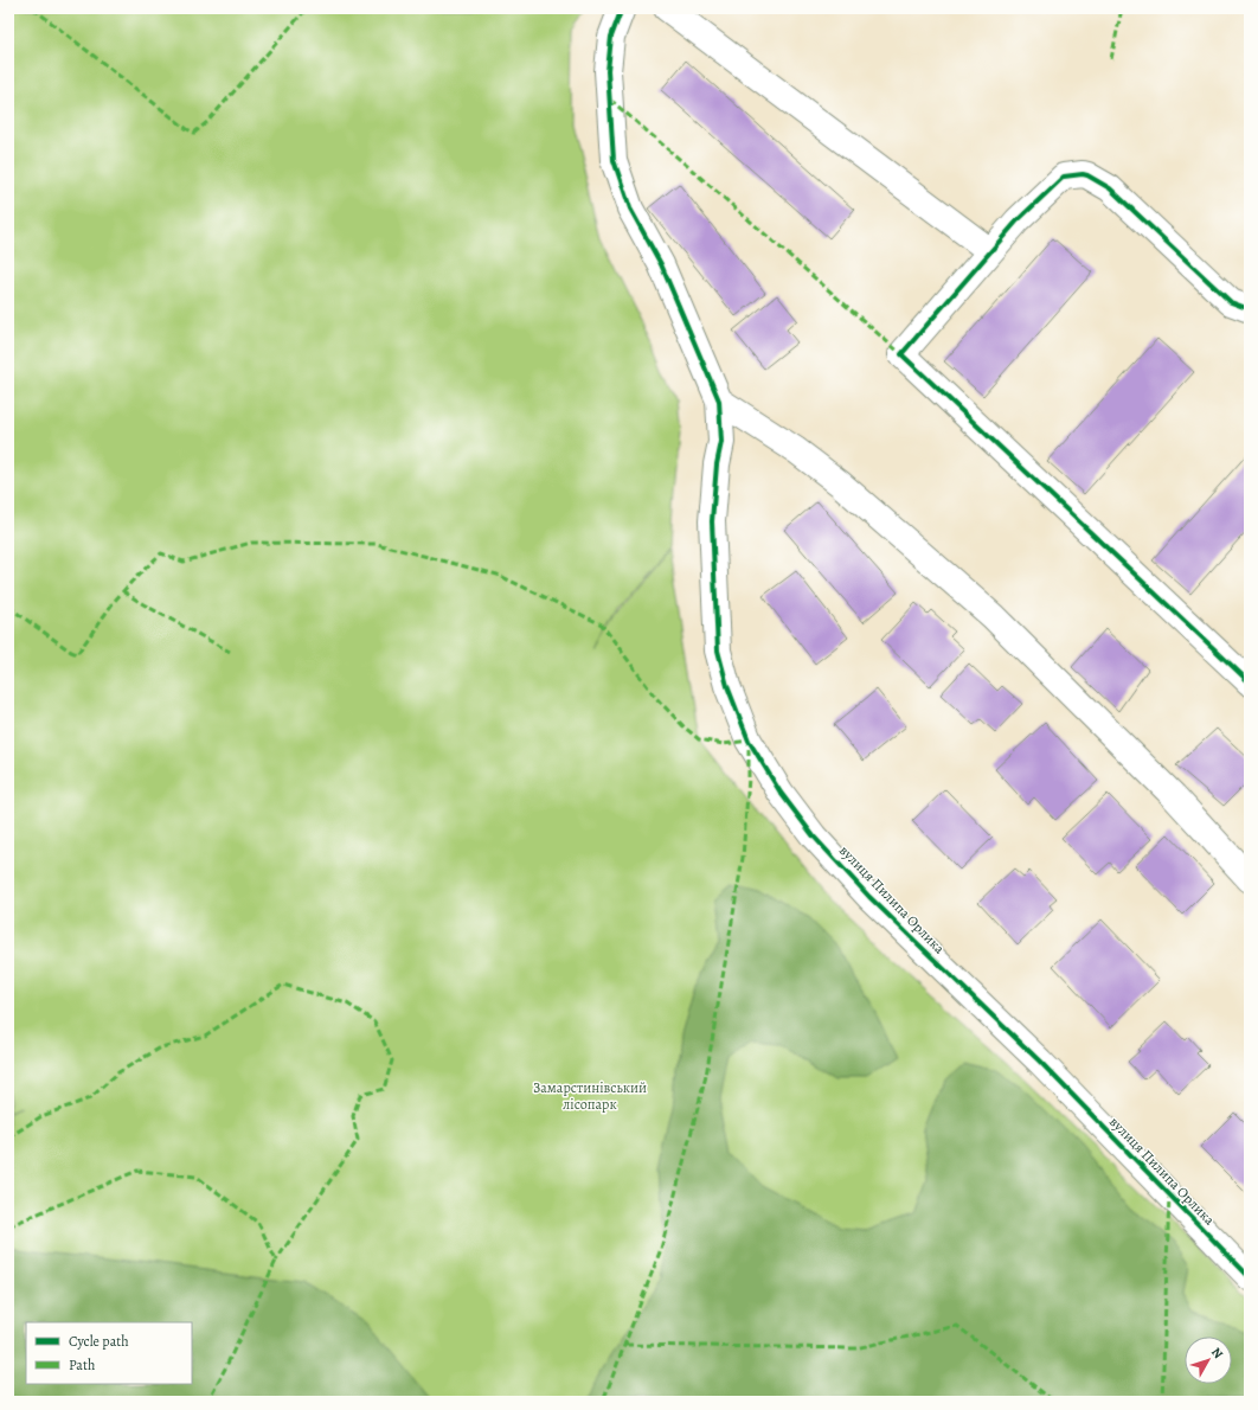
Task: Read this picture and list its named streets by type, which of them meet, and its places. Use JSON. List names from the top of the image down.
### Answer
{
  "streets": {
    "street": ["вулиця Пилипа Орлика"]
  },
  "parks": ["Замарстинівський лісопарк"],
  "legend": ["Cycle path", "Path"],
  "north": "top right"
}
